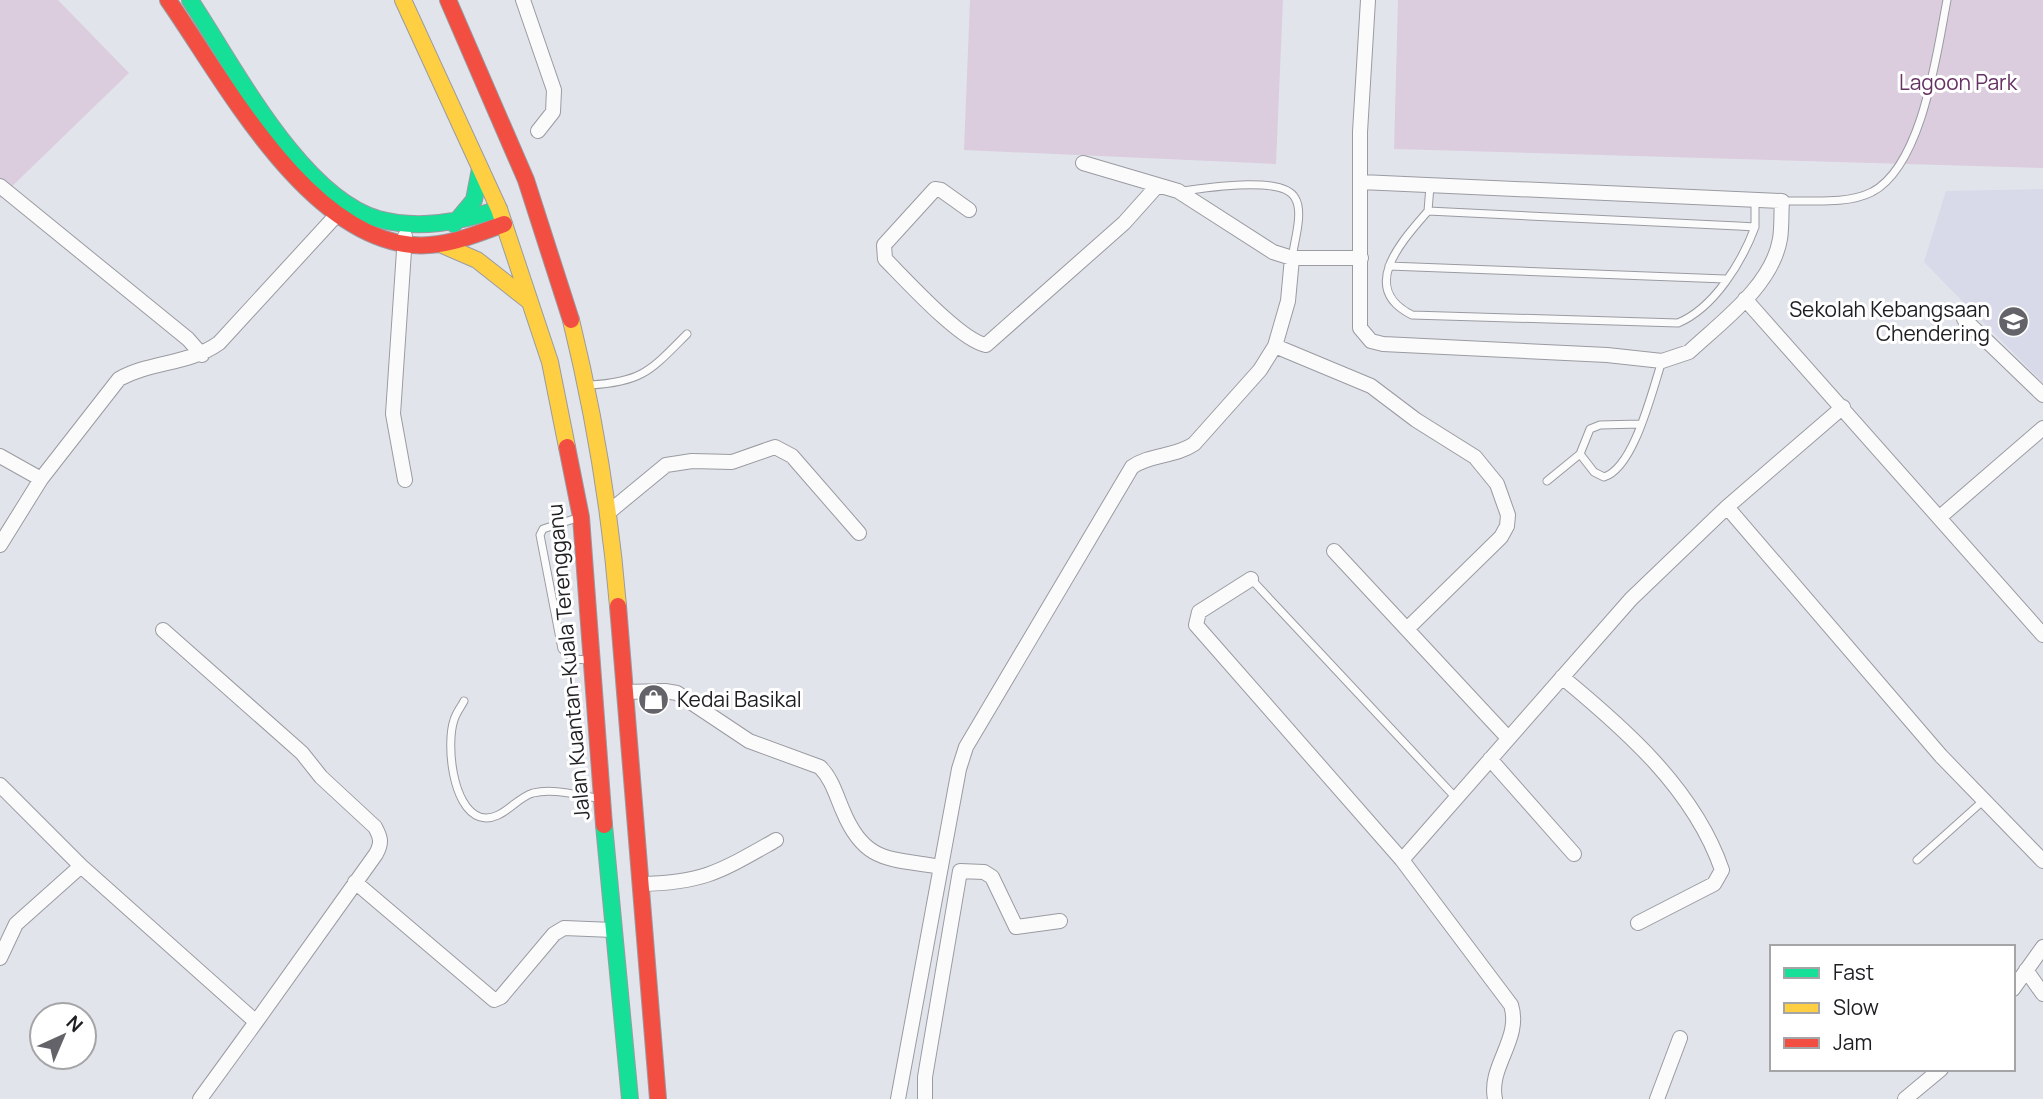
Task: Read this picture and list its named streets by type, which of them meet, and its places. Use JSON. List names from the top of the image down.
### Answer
{
  "streets": {
    "main road": ["Jalan Kuantan-Kuala Terengganu"]
  },
  "parks": ["Lagoon Park"],
  "places": {
    "school or university": ["Sekolah Kebangsaan Chendering"],
    "shop": ["Kedai Basikal"]
  },
  "legend": ["Fast", "Slow", "Jam"],
  "north": "top right"
}
